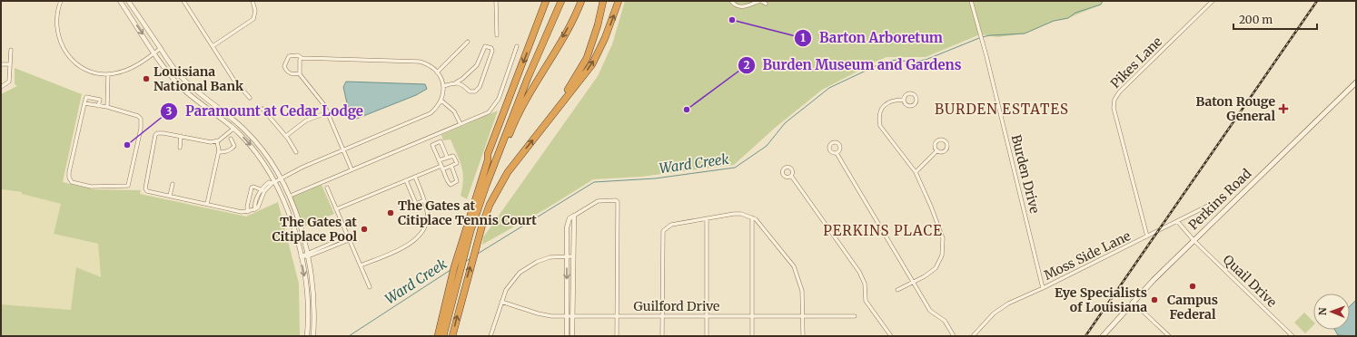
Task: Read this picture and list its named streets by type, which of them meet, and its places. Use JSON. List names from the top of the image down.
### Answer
{
  "streets": {
    "main road": ["Perkins Road"],
    "street": [
      "Pikes Lane",
      "Burden Drive",
      "Moss Side Lane",
      "Quail Drive",
      "Guilford Drive"
    ]
  },
  "crossings": [
    ["Pikes Lane", "Moss Side Lane"],
    ["Burden Drive", "Moss Side Lane"],
    ["Perkins Road", "Quail Drive"],
    ["Moss Side Lane", "Quail Drive"]
  ],
  "districts": ["BURDEN ESTATES", "PERKINS PLACE"],
  "water": ["Ward Creek"],
  "places": {
    "other": [
      "Barton Arboretum",
      "Louisiana National Bank",
      "Burden Museum and Gardens",
      "Paramount at Cedar Lodge",
      "The Gates at Citiplace Tennis Court",
      "The Gates at Citiplace Pool",
      "Campus Federal",
      "Eye Specialists of Louisiana"
    ],
    "health": ["Baton Rouge General"]
  },
  "scale_bar": "200 m",
  "north": "left"
}
